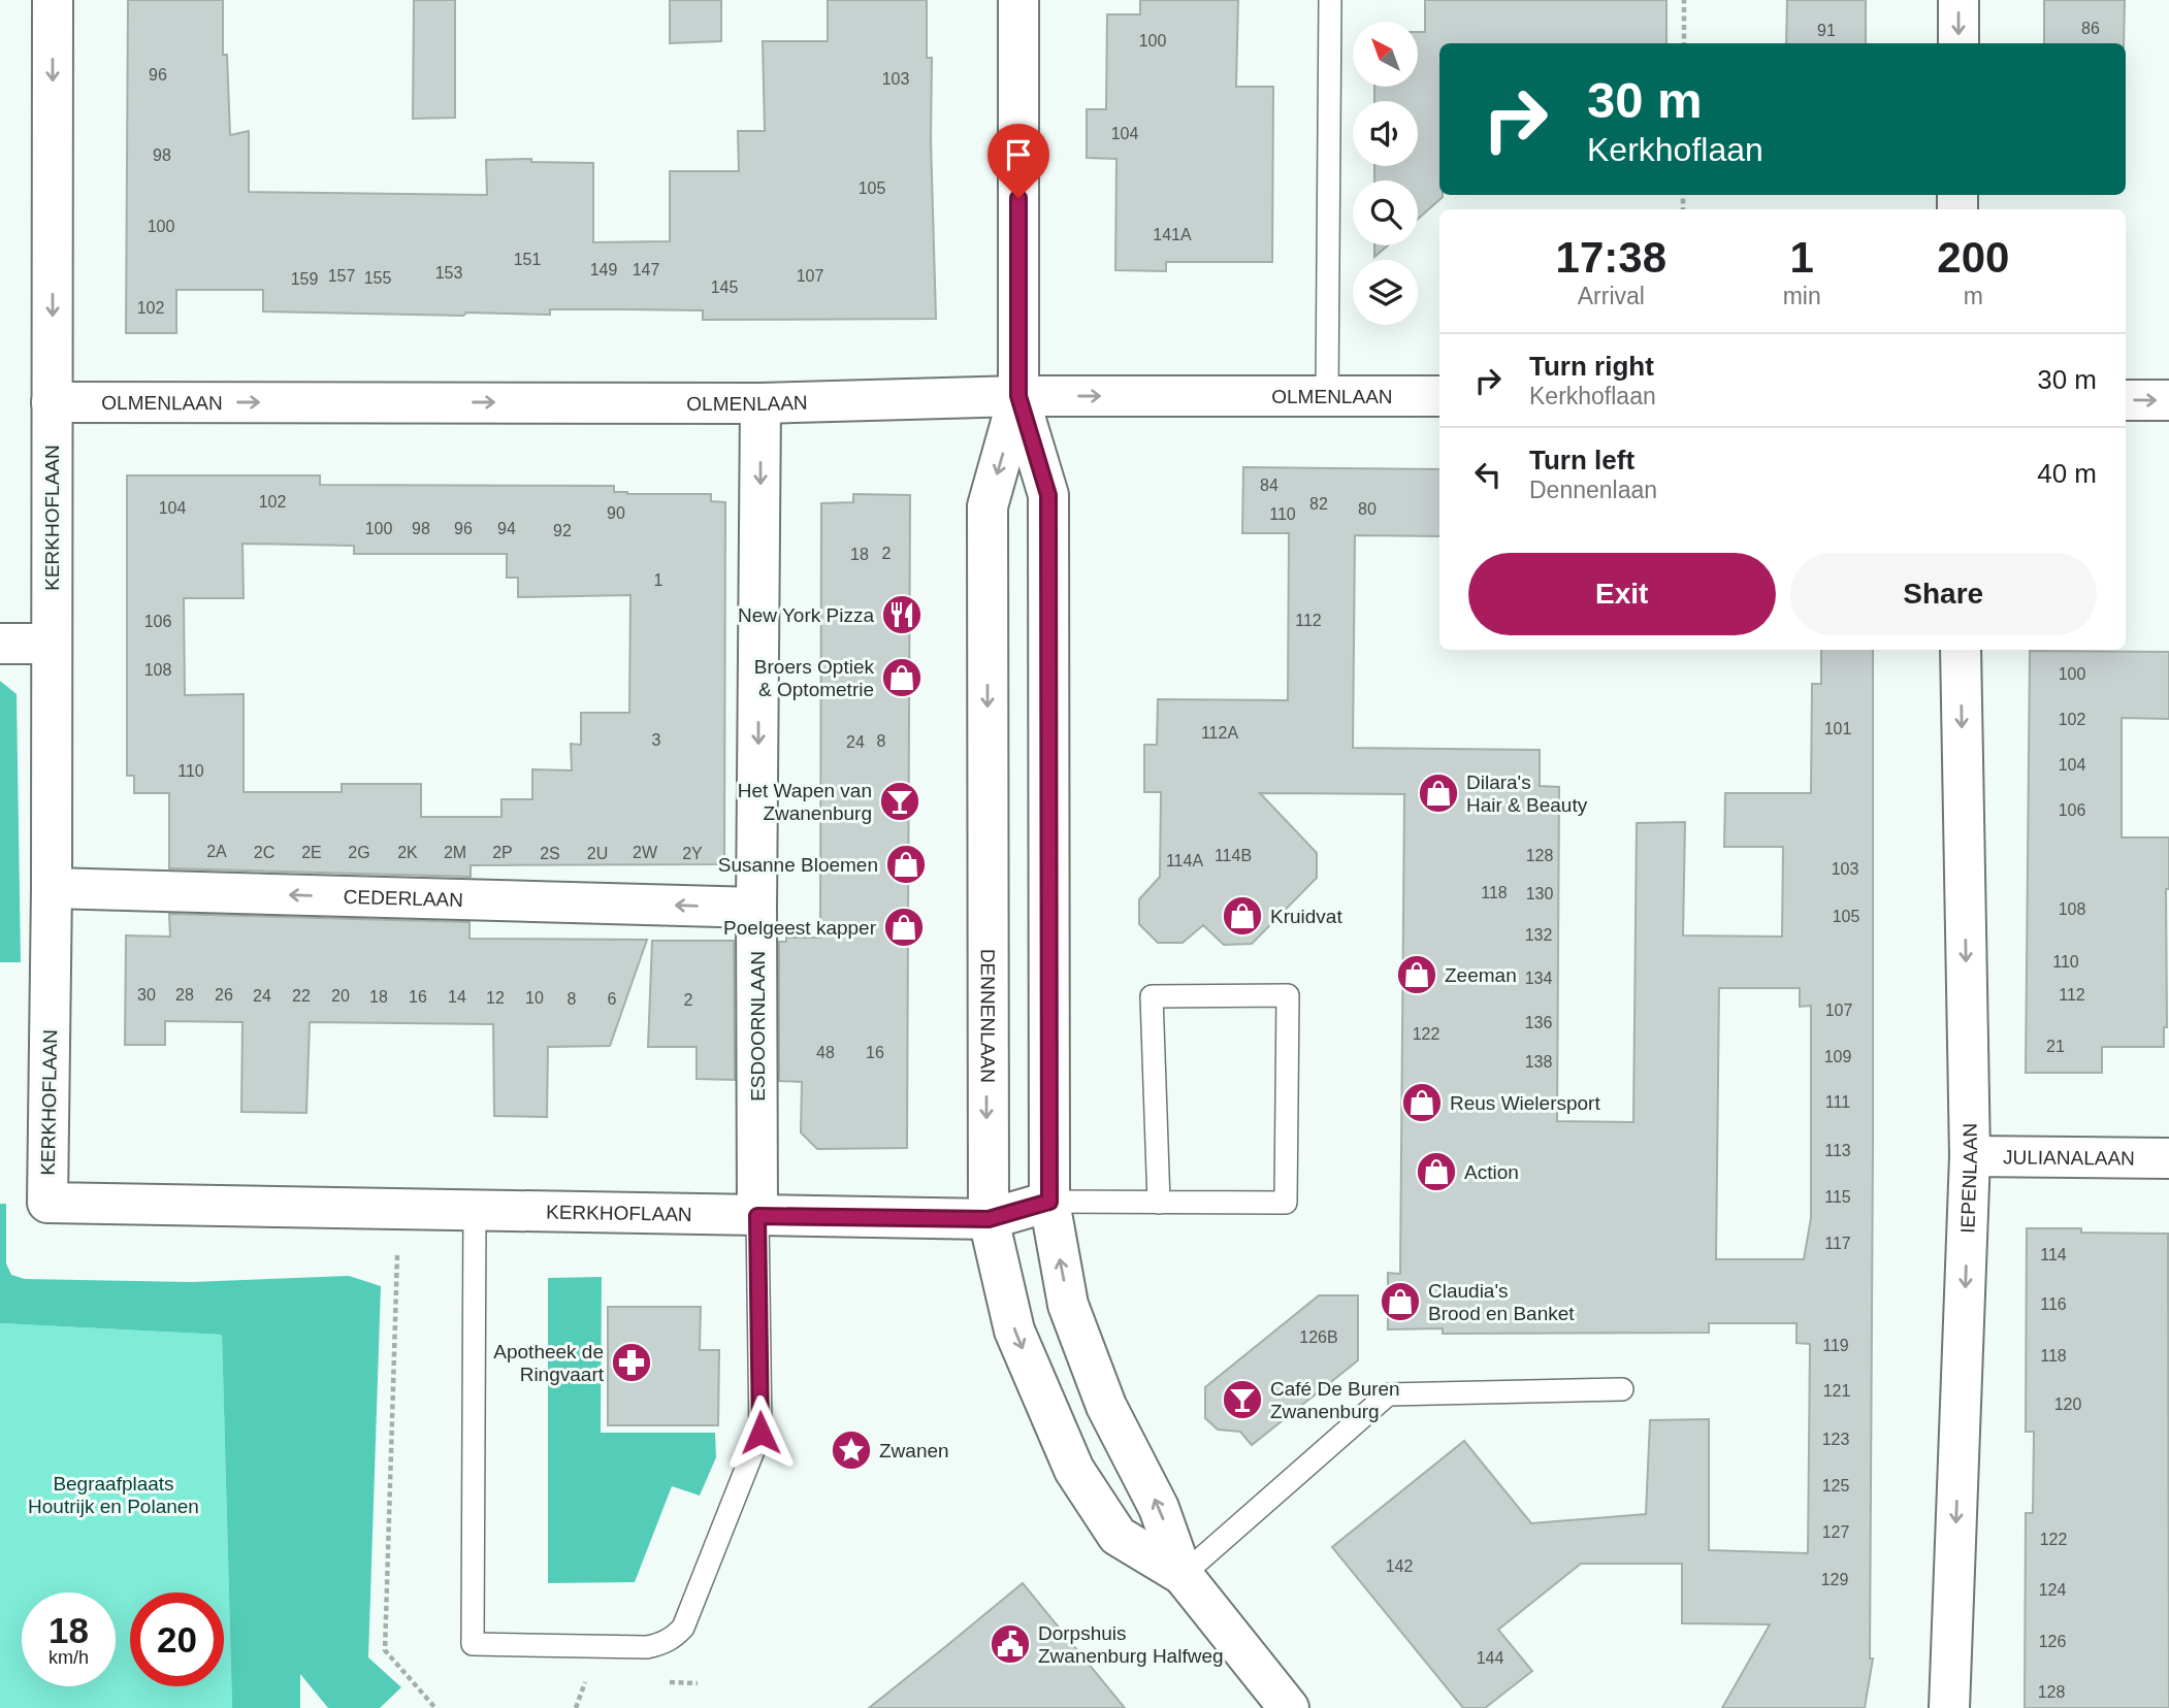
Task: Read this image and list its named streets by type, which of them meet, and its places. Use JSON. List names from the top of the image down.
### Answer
{
  "streets": {
    "street": [
      "OLMENLAAN",
      "KERKHOFLAAN",
      "CEDERLAAN",
      "DENNENLAAN",
      "ESDOORNLAAN",
      "JULIANALAAN",
      "IEPENLAAN"
    ]
  },
  "crossings": [
    ["OLMENLAAN", "KERKHOFLAAN"],
    ["OLMENLAAN", "DENNENLAAN"],
    ["OLMENLAAN", "ESDOORNLAAN"],
    ["KERKHOFLAAN", "CEDERLAAN"],
    ["KERKHOFLAAN", "DENNENLAAN"],
    ["KERKHOFLAAN", "ESDOORNLAAN"],
    ["CEDERLAAN", "ESDOORNLAAN"],
    ["JULIANALAAN", "IEPENLAAN"]
  ],
  "one_way": [
    "OLMENLAAN",
    "CEDERLAAN",
    "ESDOORNLAAN",
    "IEPENLAAN"
  ],
  "parks": ["Begraafplaats Houtrijk en Polanen"],
  "places": {
    "restaurant": ["New York Pizza"],
    "shop": [
      "Broers Optiek & Optometrie",
      "Dilara's Hair & Beauty",
      "Susanne Bloemen",
      "Kruidvat",
      "Poelgeest kapper",
      "Zeeman",
      "Reus Wielersport",
      "Action",
      "Claudia's Brood en Banket"
    ],
    "bar": ["Het Wapen van Zwanenburg", "Café De Buren Zwanenburg"],
    "pharmacy": ["Apotheek de Ringvaart"],
    "place": ["Zwanen"],
    "public building": ["Dorpshuis Zwanenburg Halfweg"]
  },
  "house_numbers": [
    "86",
    "91",
    "100",
    "96",
    "103",
    "104",
    "98",
    "105",
    "100",
    "141A",
    "151",
    "149",
    "147",
    "153",
    "157",
    "107",
    "155",
    "159",
    "145",
    "102",
    "84",
    "102",
    "82",
    "104",
    "80",
    "90",
    "110",
    "100",
    "98",
    "96",
    "94",
    "92",
    "2",
    "18",
    "1",
    "112",
    "106",
    "108",
    "100",
    "102",
    "101",
    "112A",
    "3",
    "8",
    "24",
    "104",
    "110",
    "106",
    "2A",
    "2C",
    "2E",
    "2G",
    "2K",
    "2M",
    "2P",
    "2W",
    "2S",
    "2U",
    "2Y",
    "114B",
    "128",
    "114A",
    "103",
    "118",
    "130",
    "108",
    "105",
    "132",
    "110",
    "134",
    "30",
    "28",
    "26",
    "112",
    "24",
    "22",
    "20",
    "18",
    "16",
    "14",
    "12",
    "10",
    "8",
    "6",
    "2",
    "107",
    "136",
    "122",
    "21",
    "48",
    "16",
    "109",
    "138",
    "111",
    "113",
    "115",
    "117",
    "114",
    "116",
    "126B",
    "119",
    "118",
    "121",
    "120",
    "123",
    "125",
    "127",
    "122",
    "142",
    "129",
    "124",
    "126",
    "144",
    "128"
  ],
  "north": "top left",
  "page": {
    "turn": ["30 m", "Kerkhoflaan"],
    "eta": [
      "17:38",
      "Arrival",
      "1",
      "min",
      "200",
      "m"
    ],
    "list": [
      {
        "name": "Turn right",
        "note": "Kerkhoflaan",
        "value": "30 m"
      },
      {
        "name": "Turn left",
        "note": "Dennenlaan",
        "value": "40 m"
      }
    ],
    "buttons": ["Exit", "Share"],
    "speed": "18 km/h",
    "limit": "20"
  }
}
